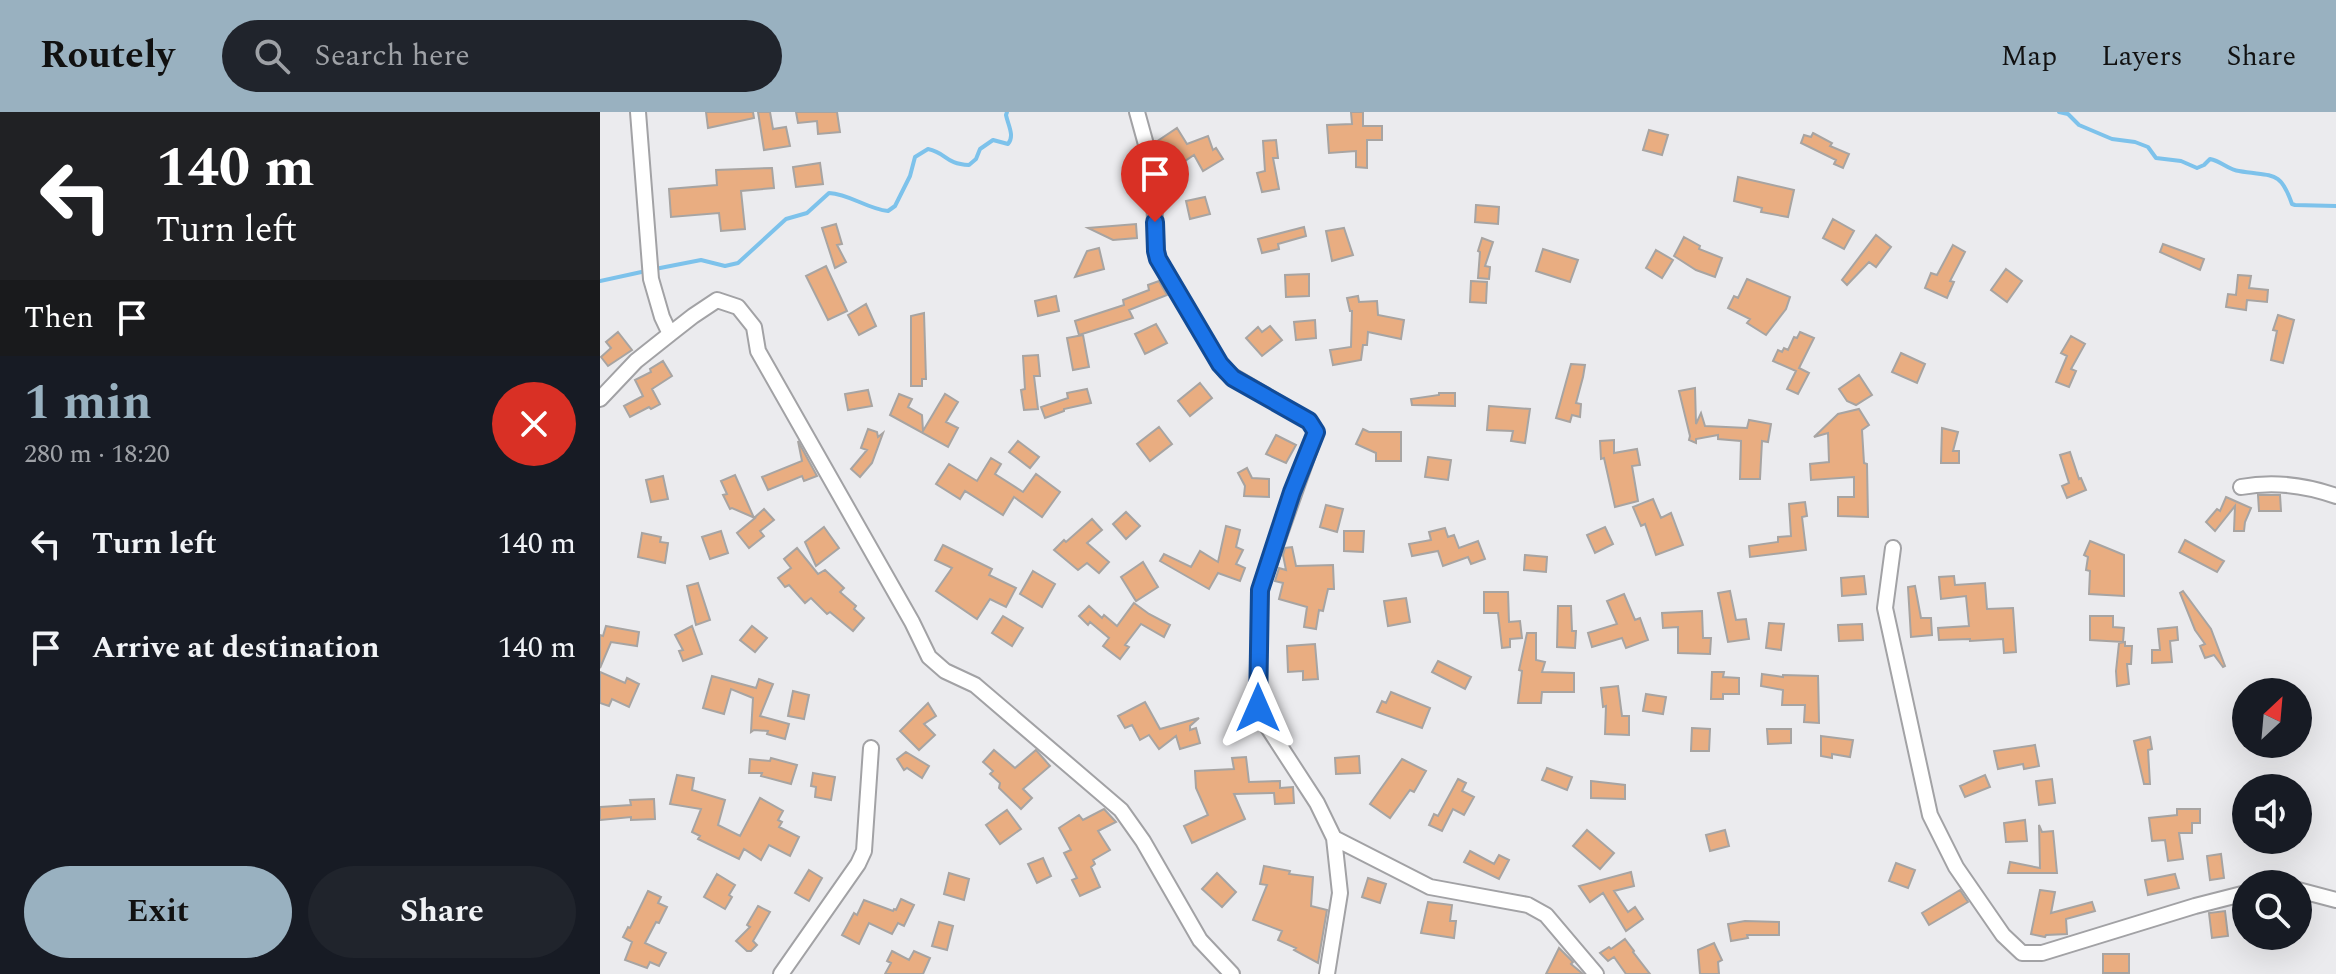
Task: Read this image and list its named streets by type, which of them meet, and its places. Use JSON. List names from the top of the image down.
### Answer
{
  "north": "top right",
  "page": {
    "header": "Routely",
    "search": "Search here",
    "nav": ["Map", "Layers", "Share"],
    "turn": ["140 m", "Turn left"],
    "then": "Then",
    "heading": ["1 min", "280 m · 18:20"],
    "list": [
      {
        "name": "Turn left",
        "value": "140 m"
      },
      {
        "name": "Arrive at destination",
        "value": "140 m"
      }
    ],
    "buttons": ["Exit", "Share"]
  }
}
